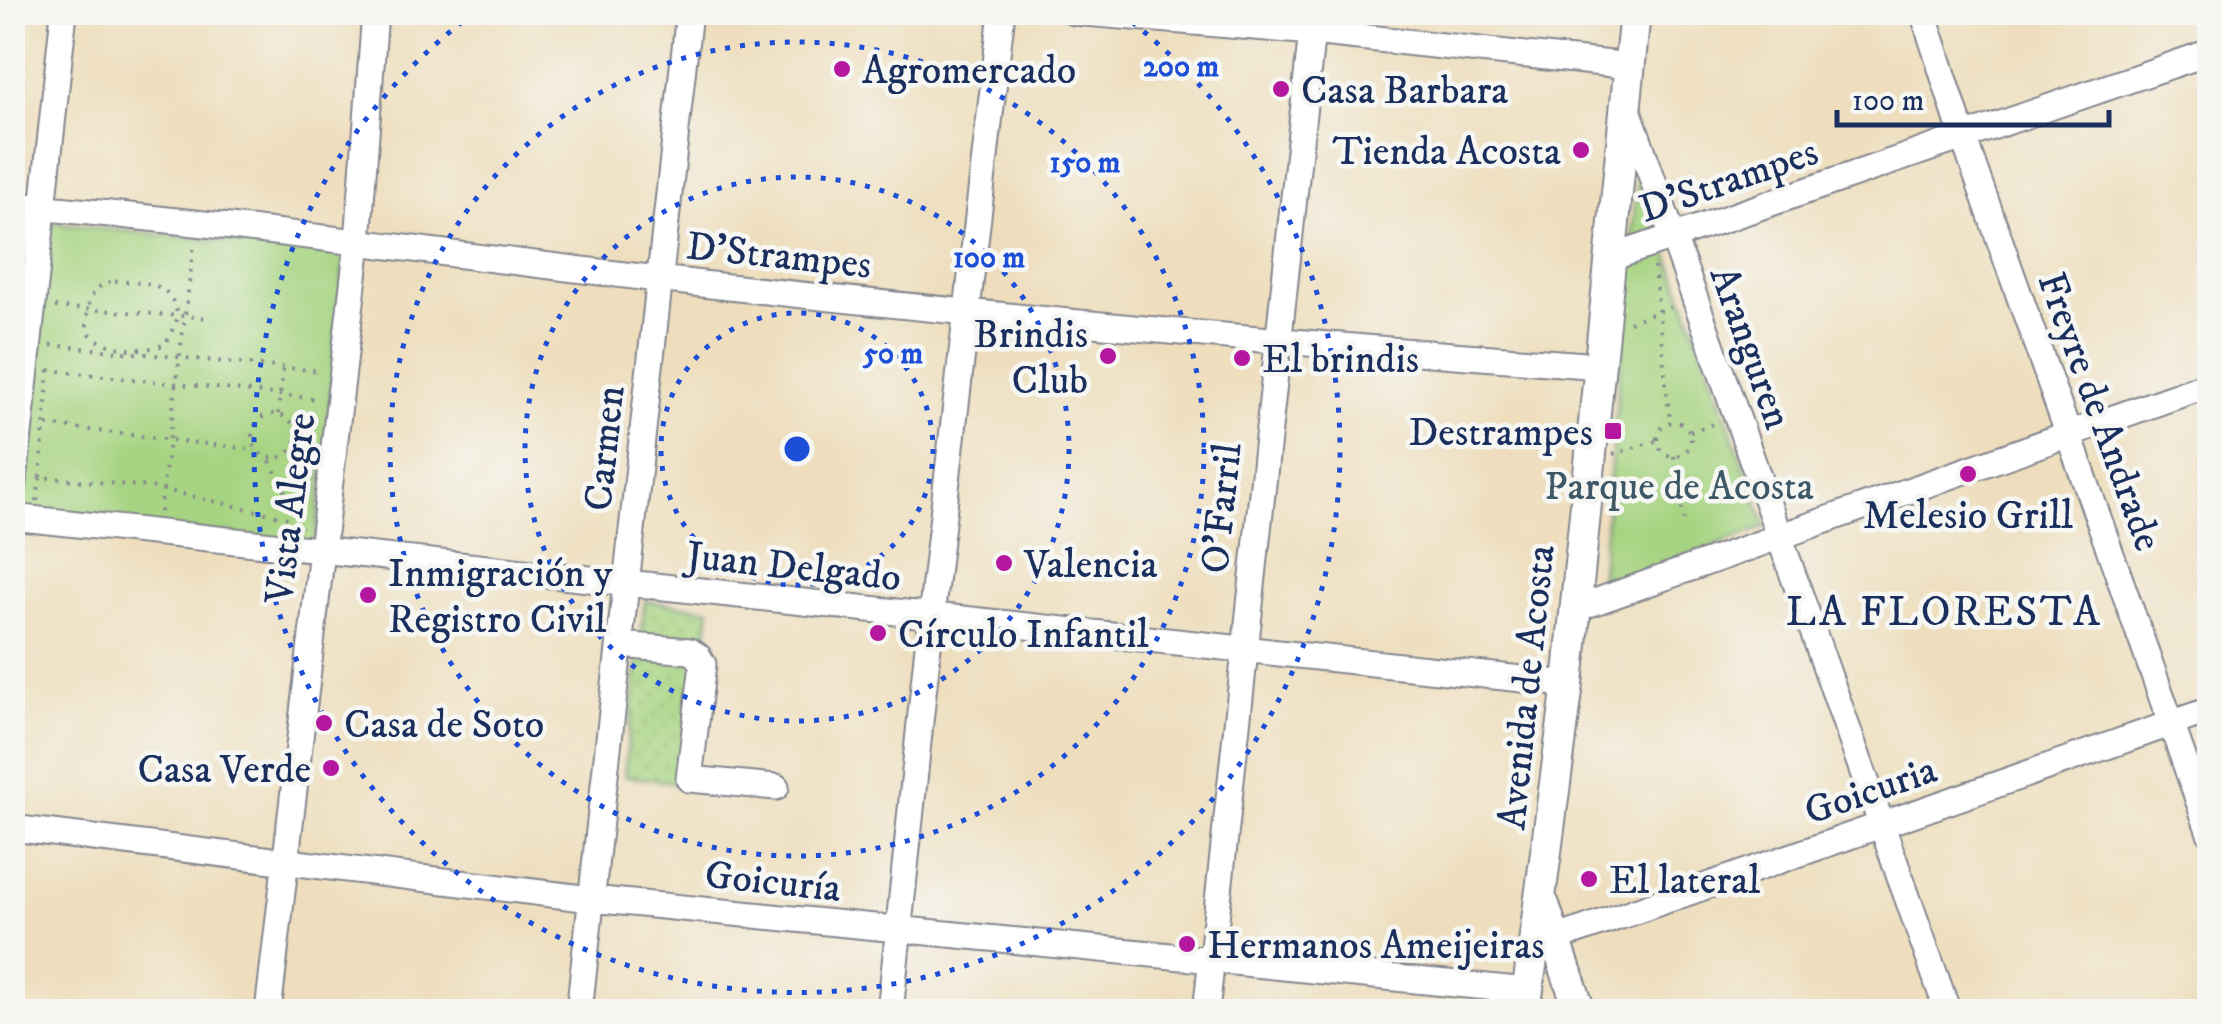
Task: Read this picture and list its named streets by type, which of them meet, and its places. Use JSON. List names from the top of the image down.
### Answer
{
  "streets": {
    "main road": ["Avenida de Acosta"],
    "street": [
      "D'Strampes",
      "Aranguren",
      "Freyre de Andrade",
      "Carmen",
      "Vista Alegre",
      "O'Farril",
      "Juan Delgado",
      "Goicuria",
      "Goicuría"
    ]
  },
  "crossings": [
    ["D'Strampes", "Aranguren"],
    ["D'Strampes", "Freyre de Andrade"],
    ["D'Strampes", "Carmen"],
    ["D'Strampes", "Vista Alegre"],
    ["D'Strampes", "O'Farril"],
    ["D'Strampes", "Avenida de Acosta"],
    ["Aranguren", "Avenida de Acosta"],
    ["Aranguren", "Goicuria"],
    ["Freyre de Andrade", "Goicuria"],
    ["Carmen", "Juan Delgado"],
    ["Carmen", "Goicuría"],
    ["Vista Alegre", "Juan Delgado"],
    ["Vista Alegre", "Goicuría"],
    ["O'Farril", "Juan Delgado"],
    ["O'Farril", "Goicuría"],
    ["Juan Delgado", "Avenida de Acosta"],
    ["Avenida de Acosta", "Goicuría"]
  ],
  "districts": ["LA FLORESTA"],
  "parks": ["Parque de Acosta"],
  "places": {
    "other": [
      "Agromercado",
      "Casa Barbara",
      "Tienda Acosta",
      "Brindis Club",
      "El brindis",
      "Melesio Grill",
      "Valencia",
      "Inmigración y Registro Civil",
      "Círculo Infantil",
      "Casa de Soto",
      "Casa Verde",
      "El lateral",
      "Hermanos Ameijeiras"
    ],
    "transit": ["Destrampes"]
  },
  "scale_bar": "100 m",
  "rings": [
    "200 m",
    "150 m",
    "100 m",
    "50 m"
  ]
}
